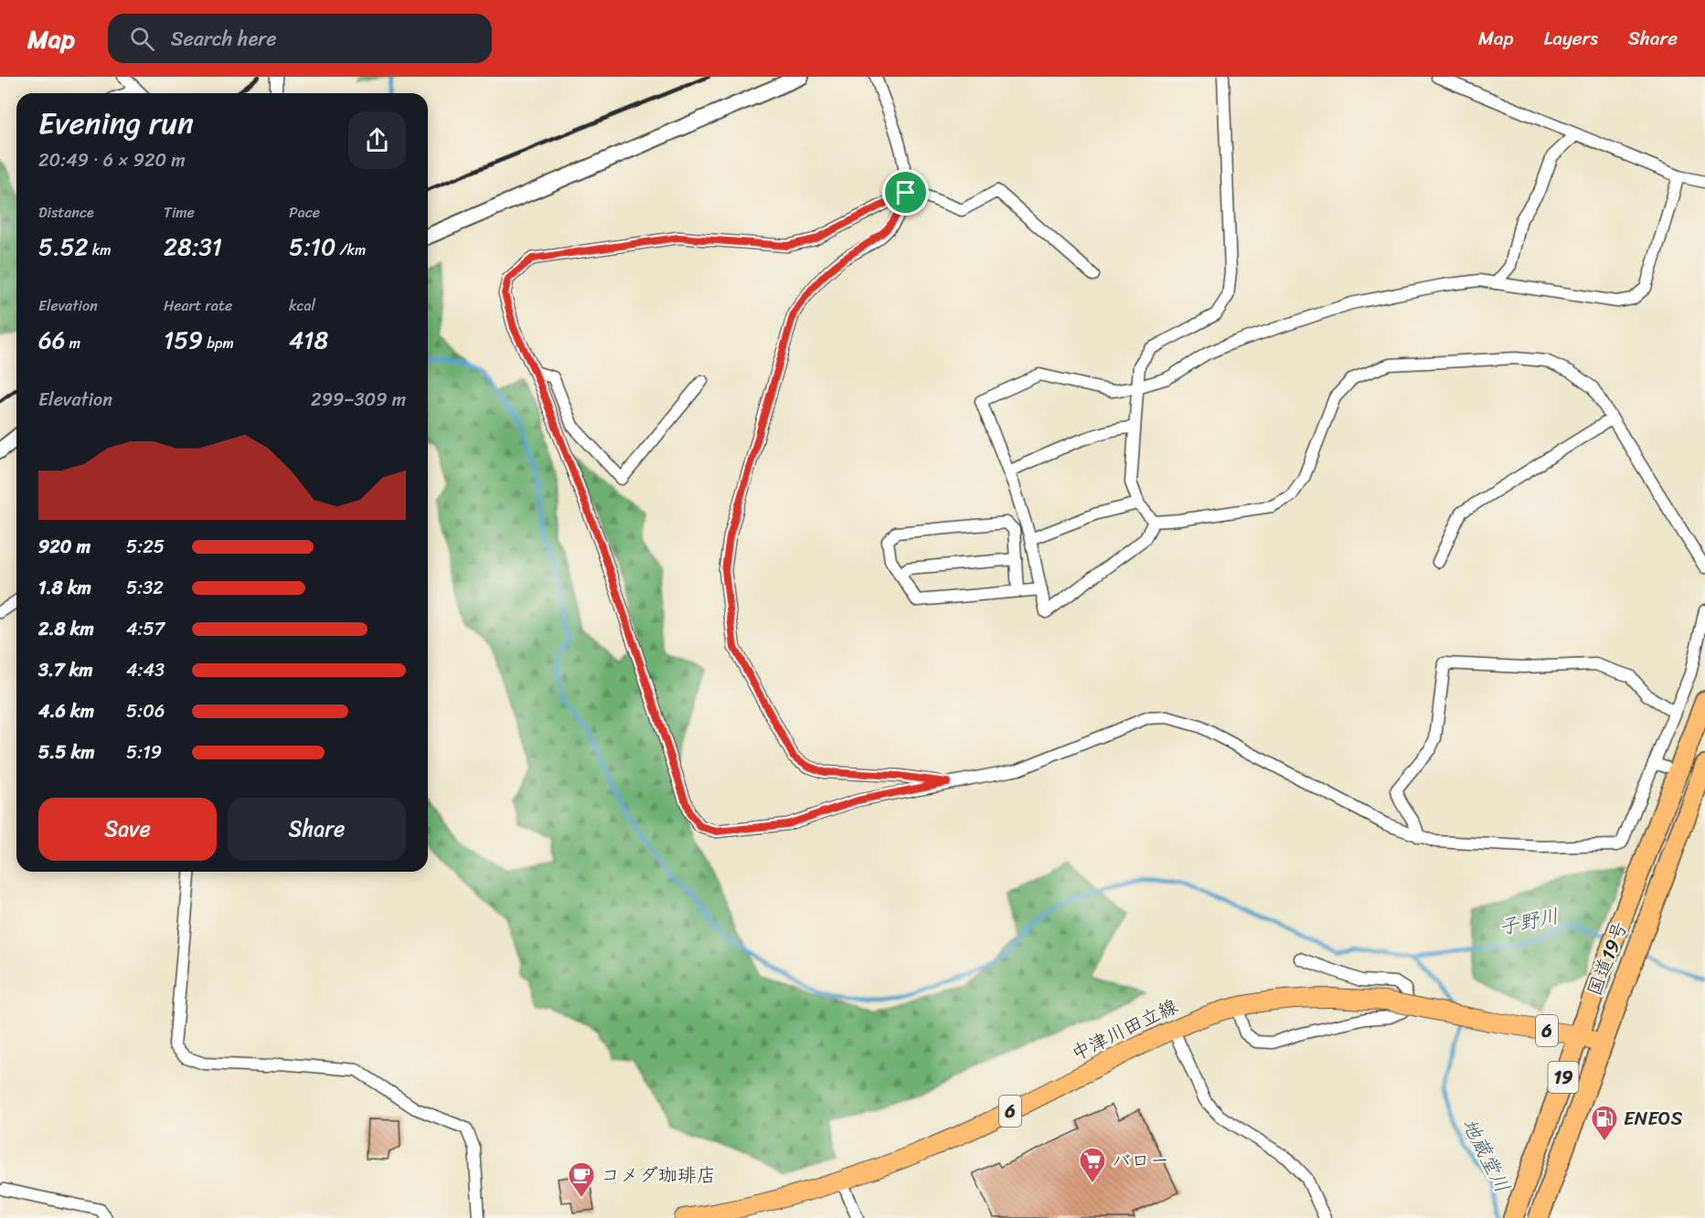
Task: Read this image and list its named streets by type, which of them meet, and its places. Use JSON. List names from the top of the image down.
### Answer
{
  "streets": {
    "highway": ["国道19号", "19"],
    "main road": ["中津川田立線", "6"]
  },
  "crossings": [
    ["国道19号", "中津川田立線"]
  ],
  "water": ["子野川", "地蔵堂川"],
  "places": {
    "fuel station": ["ENEOS"],
    "supermarket": ["バロー"],
    "cafe": ["コメダ珈琲店"]
  },
  "page": {
    "header": "Map",
    "search": "Search here",
    "nav": ["Map", "Layers", "Share"],
    "heading": ["Evening run", "20:49 · 6 × 920 m"],
    "stats": [
      ["Distance", "5.52 km"],
      ["Time", "28:31"],
      ["Pace", "5:10 /km"],
      ["Elevation", "66 m"],
      ["Heart rate", "159 bpm"],
      ["kcal", "418"]
    ],
    "chart": ["Elevation", "299–309 m"],
    "list": [
      {
        "name": "920 m",
        "note": "5:25"
      },
      {
        "name": "1.8 km",
        "note": "5:32"
      },
      {
        "name": "2.8 km",
        "note": "4:57"
      },
      {
        "name": "3.7 km",
        "note": "4:43"
      },
      {
        "name": "4.6 km",
        "note": "5:06"
      },
      {
        "name": "5.5 km",
        "note": "5:19"
      }
    ],
    "buttons": ["Save", "Share"]
  }
}
